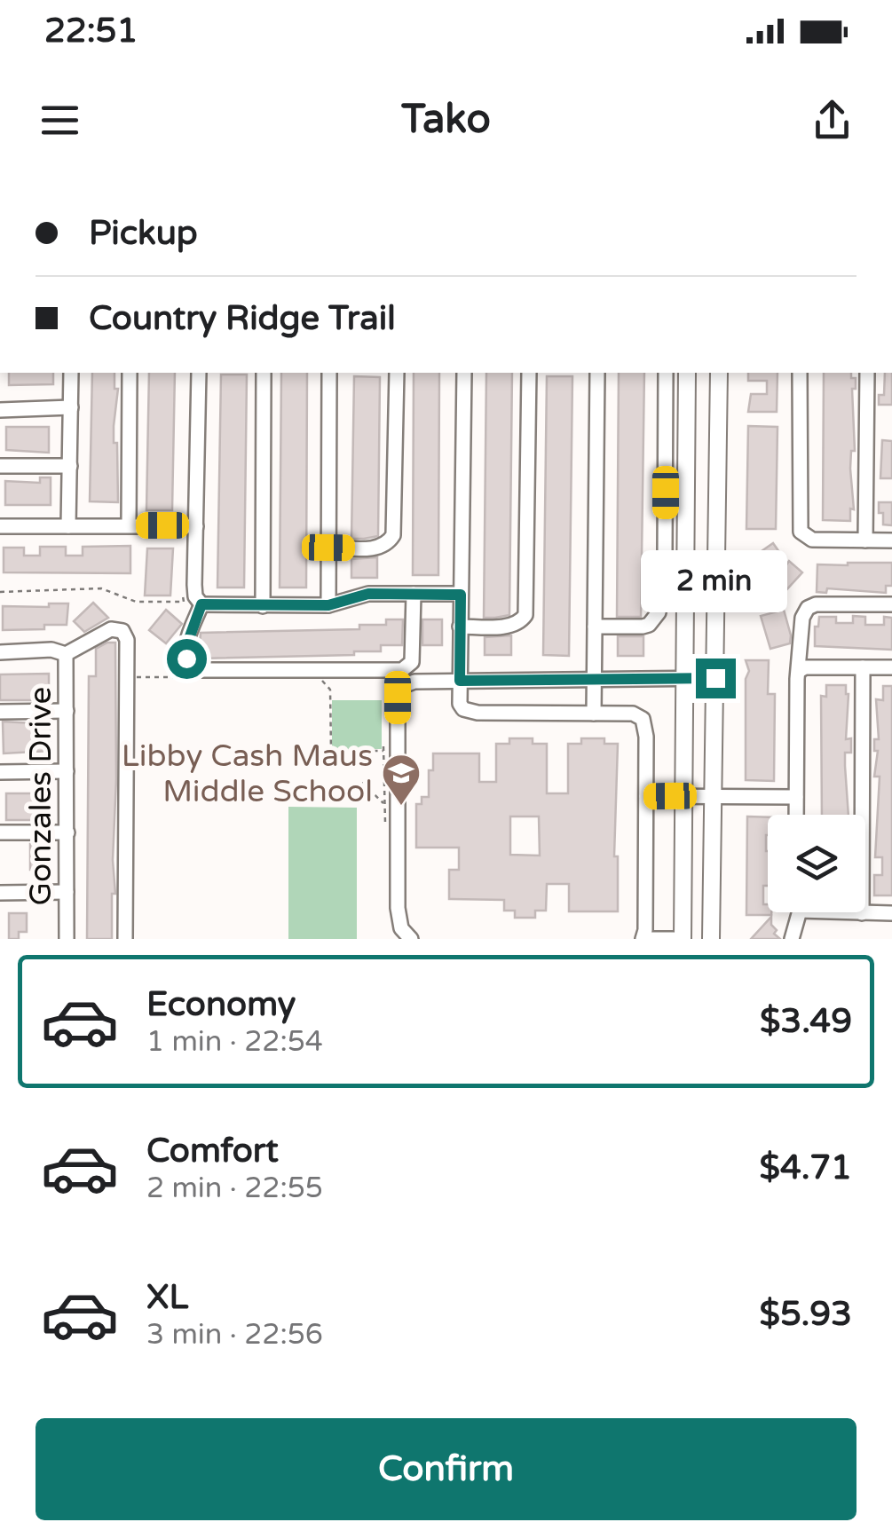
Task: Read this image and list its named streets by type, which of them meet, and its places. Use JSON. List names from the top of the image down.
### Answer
{
  "streets": {
    "street": ["Gonzales Drive"]
  },
  "places": {
    "school or university": ["Libby Cash Maus Middle School"]
  },
  "page": {
    "status": "22:51",
    "header": "Tako",
    "banner": ["Pickup", "Country Ridge Trail"],
    "bubble": "2 min",
    "list": [
      {
        "name": "Economy",
        "note": "1 min · 22:54",
        "value": "$3.49"
      },
      {
        "name": "Comfort",
        "note": "2 min · 22:55",
        "value": "$4.71"
      },
      {
        "name": "XL",
        "note": "3 min · 22:56",
        "value": "$5.93"
      }
    ],
    "buttons": "Confirm"
  }
}
